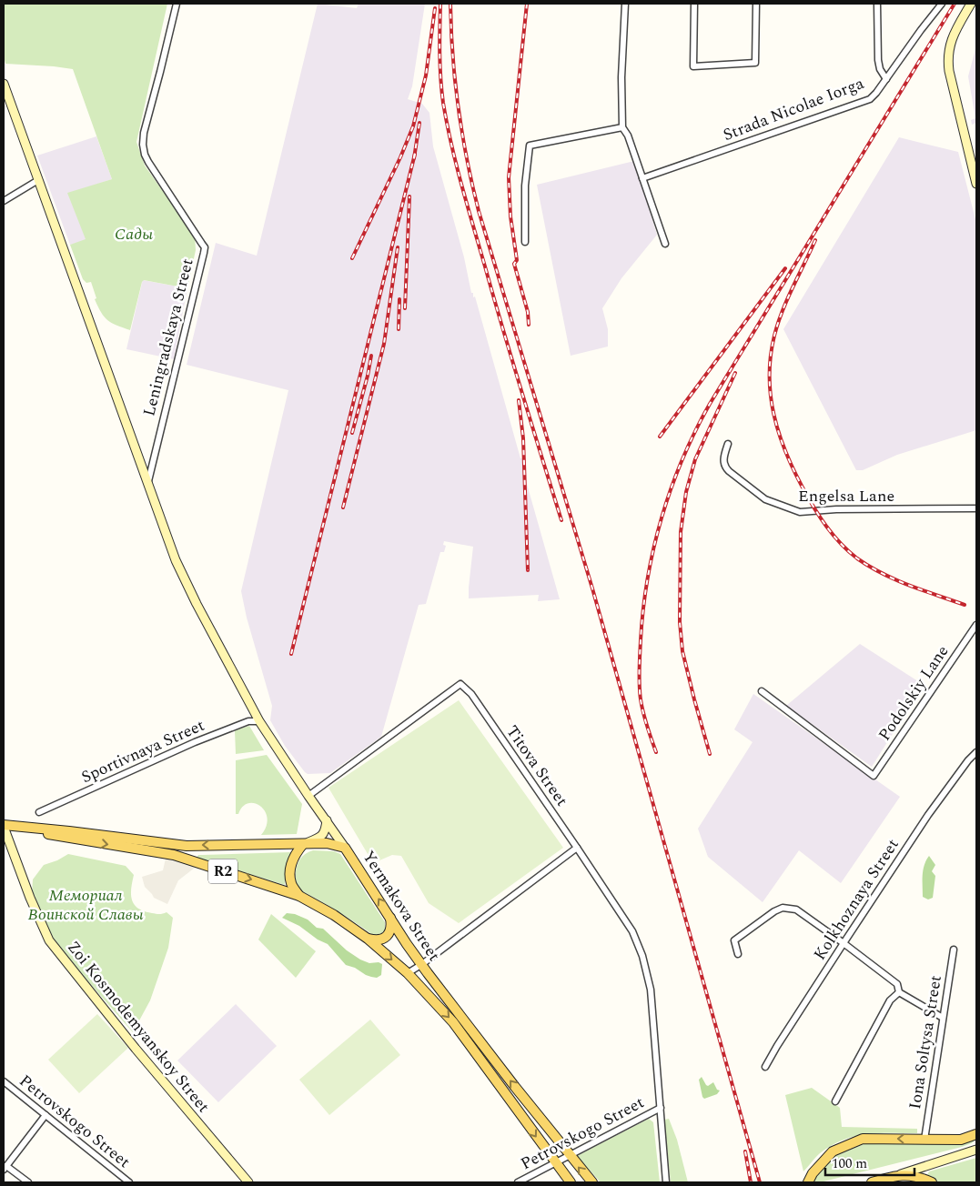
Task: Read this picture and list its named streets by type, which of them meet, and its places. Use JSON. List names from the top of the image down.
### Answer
{
  "streets": {
    "main road": ["R2", "Yermakova Street"],
    "street": [
      "Strada Nicolae Iorga",
      "Leningradskaya Street",
      "Engelsa Lane",
      "Podolskiy Lane",
      "Sportivnaya Street",
      "Titova Street",
      "Kolkhoznaya Street",
      "Zoi Kosmodemyanskoy Street",
      "Iona Soltysa Street",
      "Petrovskogo Street"
    ]
  },
  "crossings": [
    ["Leningradskaya Street", "Sportivnaya Street"],
    ["Leningradskaya Street", "Titova Street"],
    ["Leningradskaya Street", "Yermakova Street"],
    ["R2", "Yermakova Street"],
    ["R2", "Petrovskogo Street"],
    ["Yermakova Street", "Zoi Kosmodemyanskoy Street"],
    ["Yermakova Street", "Petrovskogo Street"]
  ],
  "parks": ["Сады", "Мемориал Воинской Славы"],
  "scale_bar": "100 m"
}
